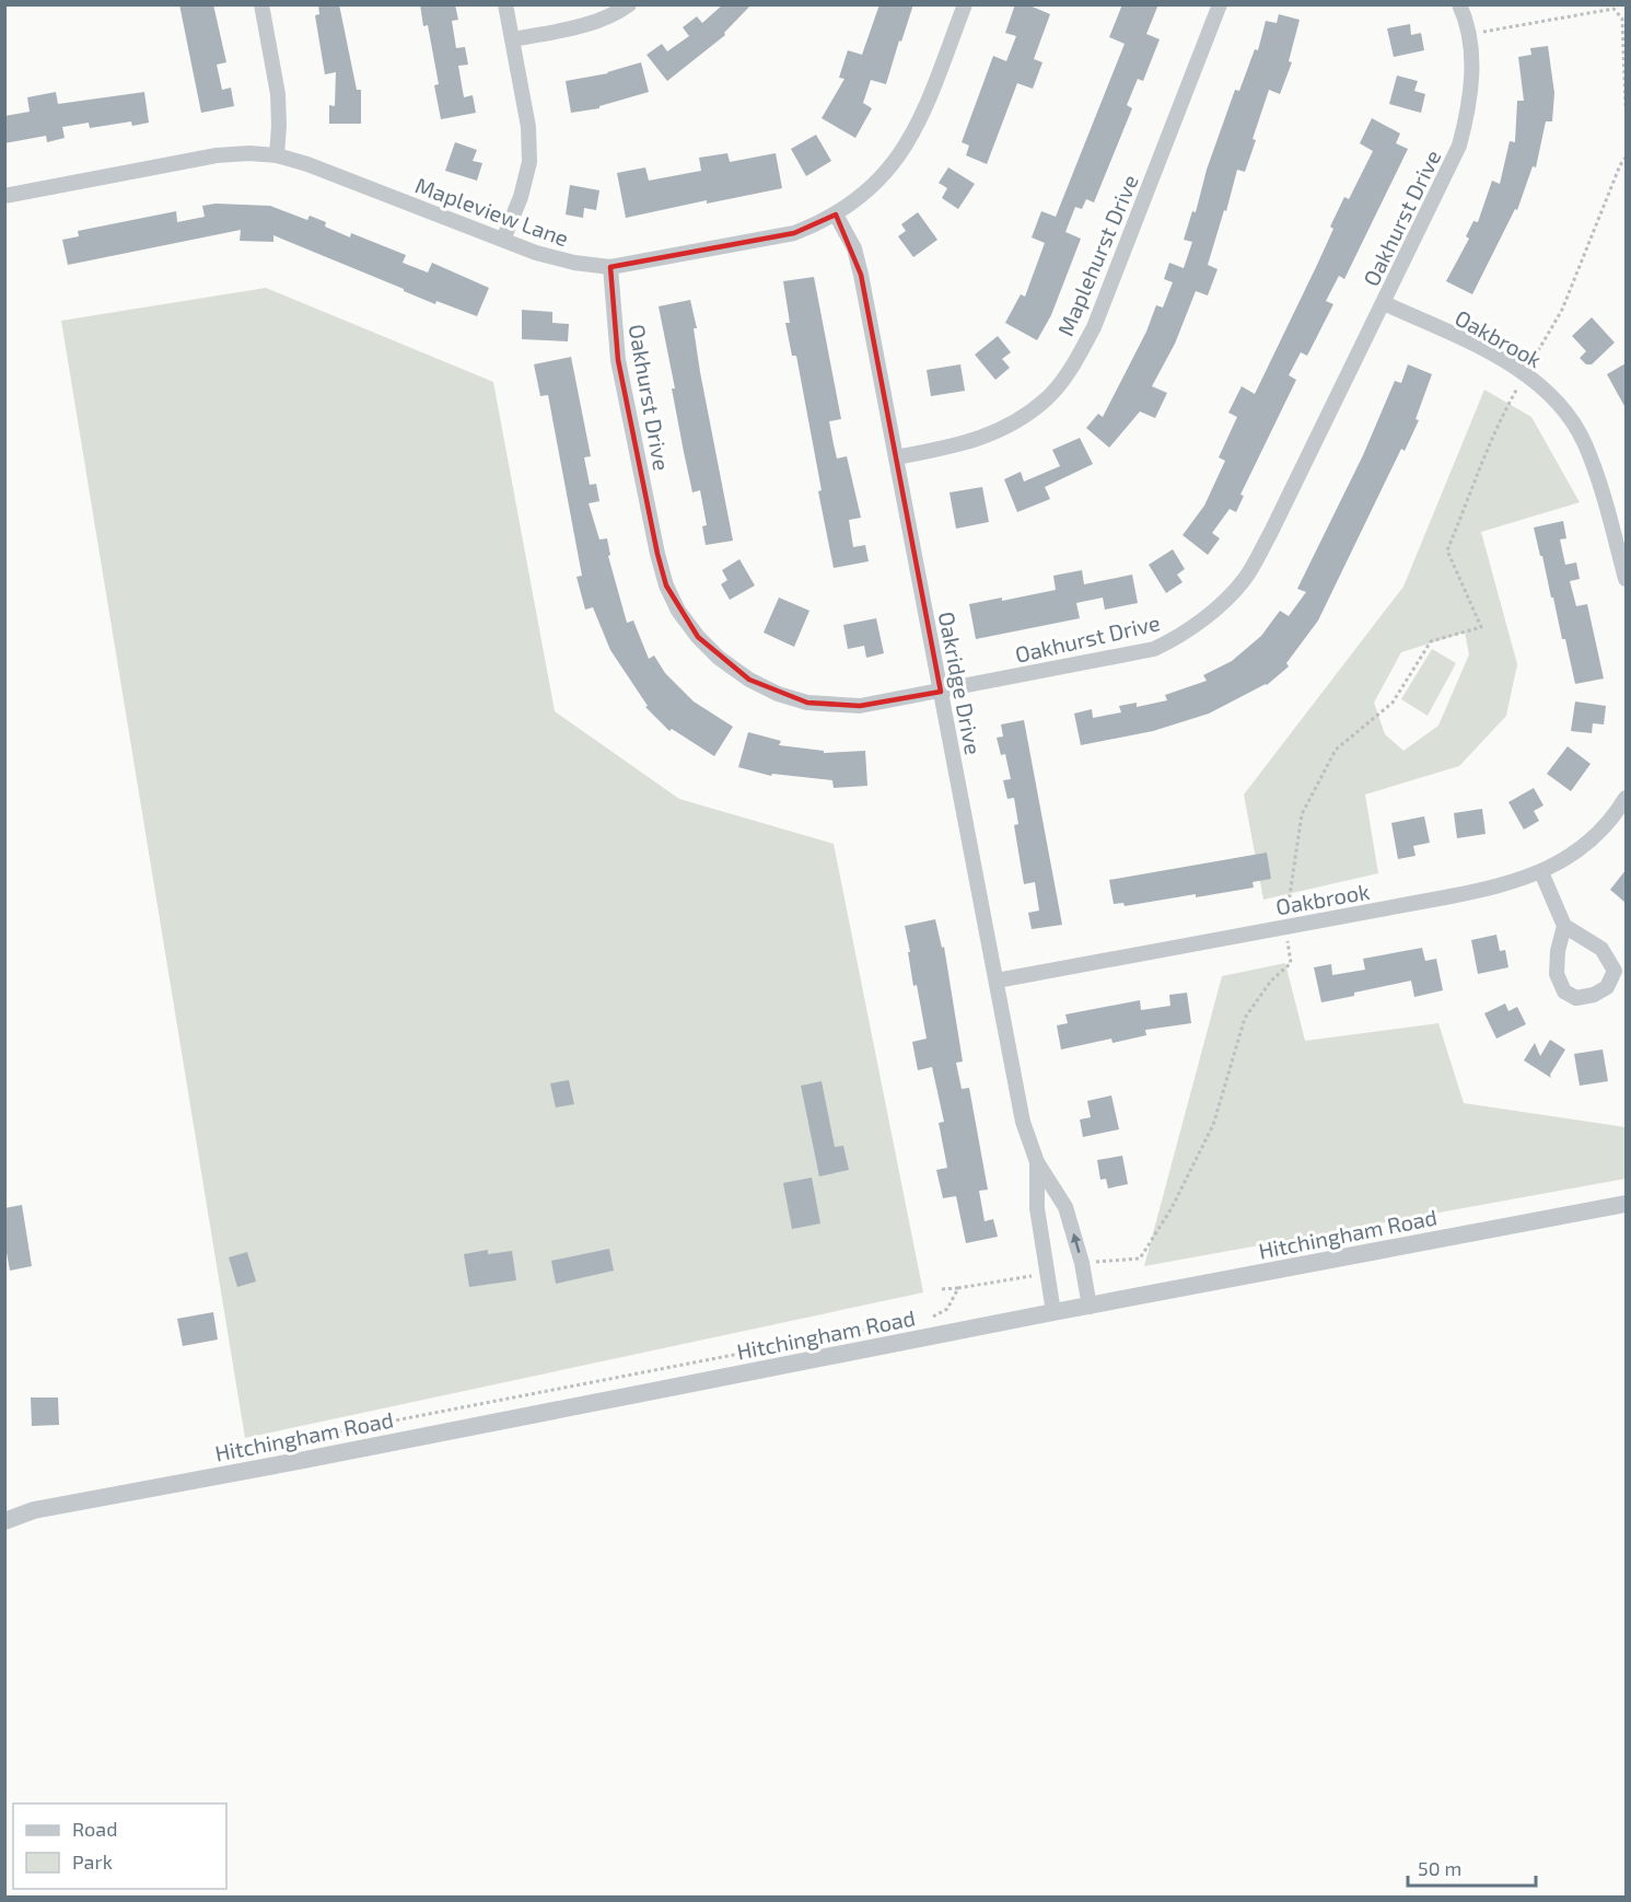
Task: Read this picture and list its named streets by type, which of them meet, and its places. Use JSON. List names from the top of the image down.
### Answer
{
  "streets": {
    "street": [
      "Mapleview Lane",
      "Oakhurst Drive",
      "Maplehurst Drive",
      "Oakbrook",
      "Oakridge Drive",
      "Hitchingham Road"
    ]
  },
  "crossings": [
    ["Mapleview Lane", "Oakhurst Drive"],
    ["Mapleview Lane", "Oakridge Drive"],
    ["Oakhurst Drive", "Oakbrook"],
    ["Oakhurst Drive", "Oakridge Drive"],
    ["Maplehurst Drive", "Oakridge Drive"],
    ["Oakbrook", "Oakridge Drive"],
    ["Oakridge Drive", "Hitchingham Road"]
  ],
  "legend": ["Road", "Park"],
  "scale_bar": "50 m"
}
